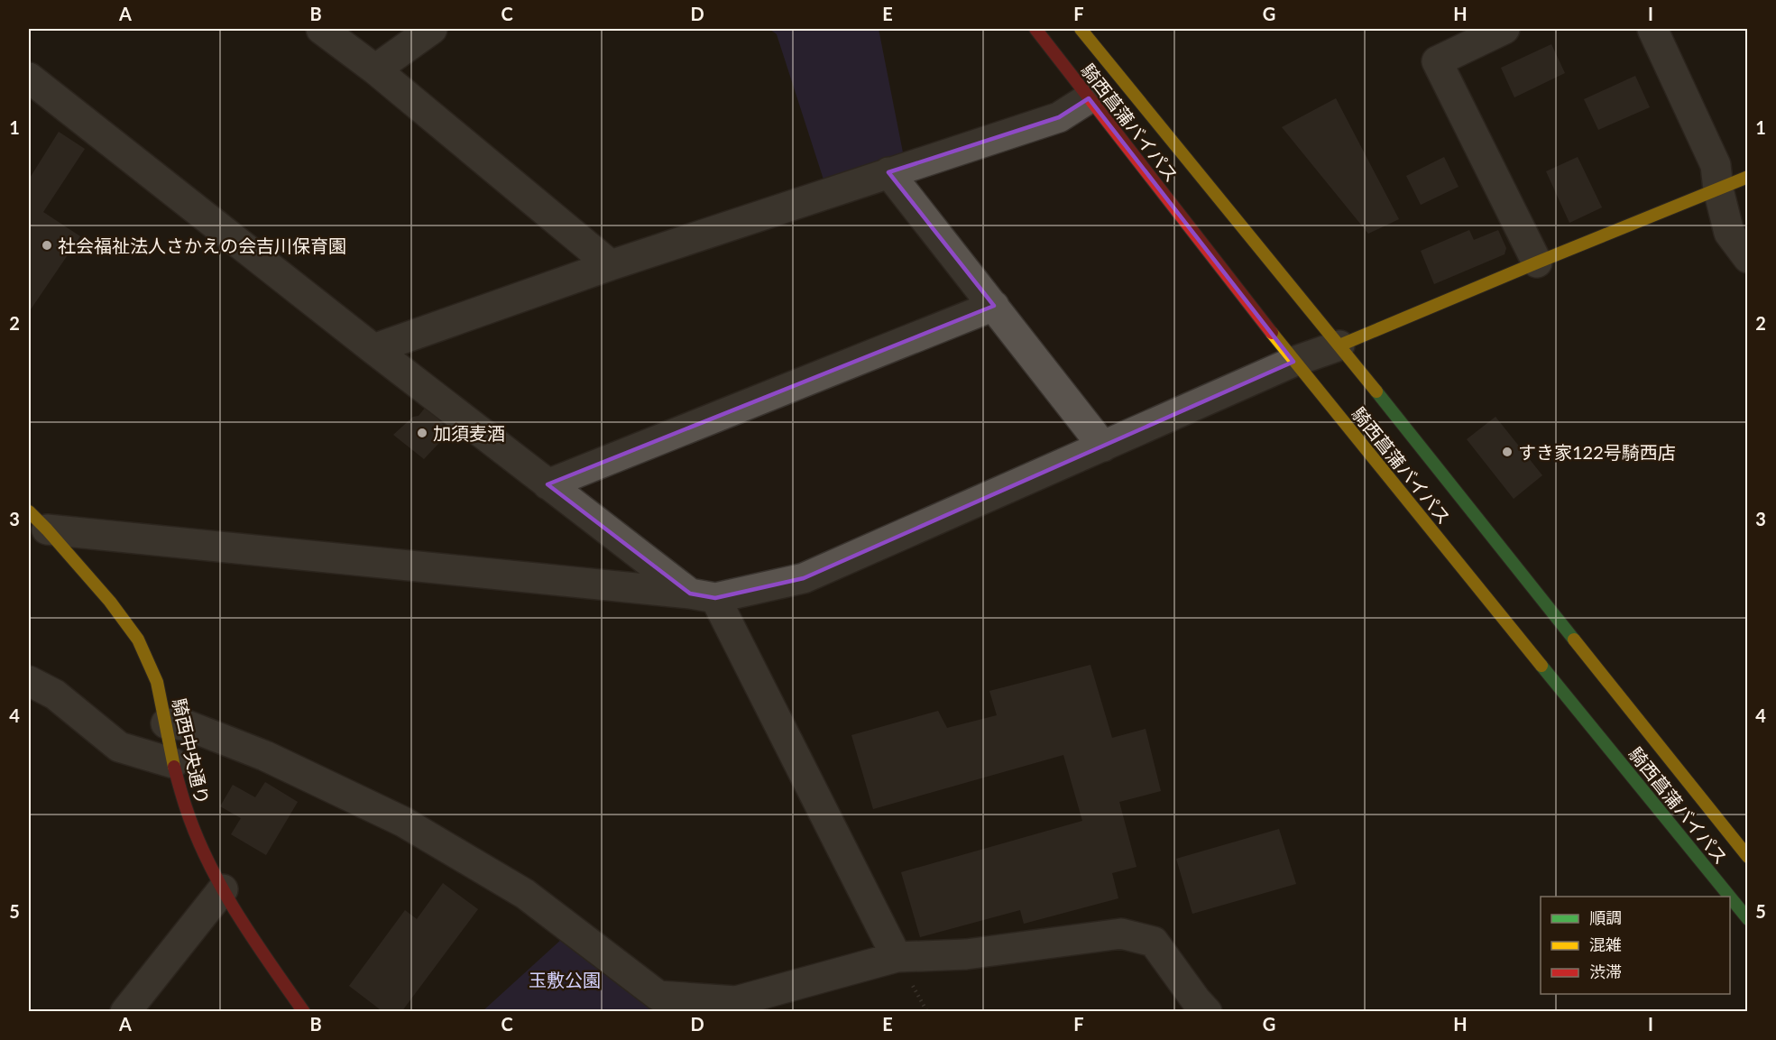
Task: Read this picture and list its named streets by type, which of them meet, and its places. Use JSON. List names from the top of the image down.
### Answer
{
  "streets": {
    "main road": ["騎西菖蒲バイパス", "騎西中央通り"]
  },
  "parks": ["玉敷公園"],
  "places": ["社会福祉法人さかえの会吉川保育園", "加須麦酒", "すき家122号騎西店"],
  "legend": ["順調", "混雑", "渋滞"],
  "grid": {
    "columns": [
      "A",
      "B",
      "C",
      "D",
      "E",
      "F",
      "G",
      "H",
      "I"
    ],
    "rows": [
      "1",
      "2",
      "3",
      "4",
      "5"
    ]
  }
}
